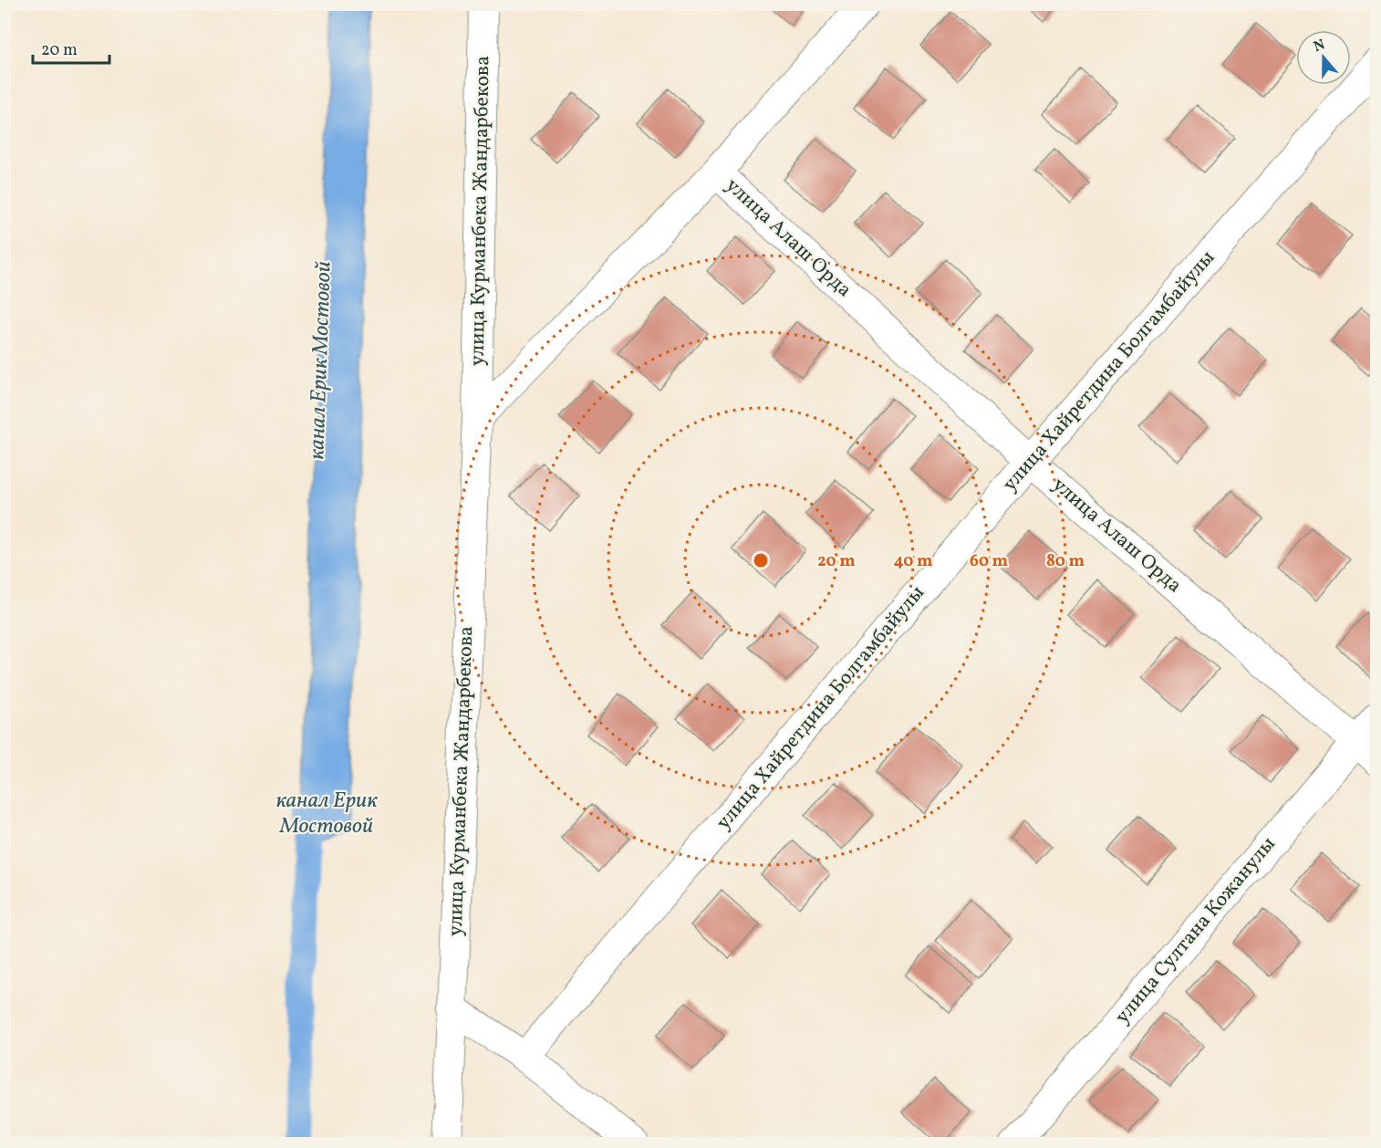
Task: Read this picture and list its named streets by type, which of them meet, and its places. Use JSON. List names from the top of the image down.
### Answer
{
  "streets": {
    "street": [
      "улица Курманбека Жандарбекова",
      "улица Алаш Орда",
      "улица Хайретдина Болгамбайулы",
      "улица Султана Кожанулы"
    ]
  },
  "crossings": [
    ["улица Курманбека Жандарбекова", "улица Алаш Орда"],
    ["улица Алаш Орда", "улица Хайретдина Болгамбайулы"],
    ["улица Алаш Орда", "улица Султана Кожанулы"]
  ],
  "water": ["канал Ерик Мостовой"],
  "scale_bar": "20 m",
  "north": "top",
  "rings": [
    "20 m",
    "40 m",
    "60 m",
    "80 m"
  ]
}
